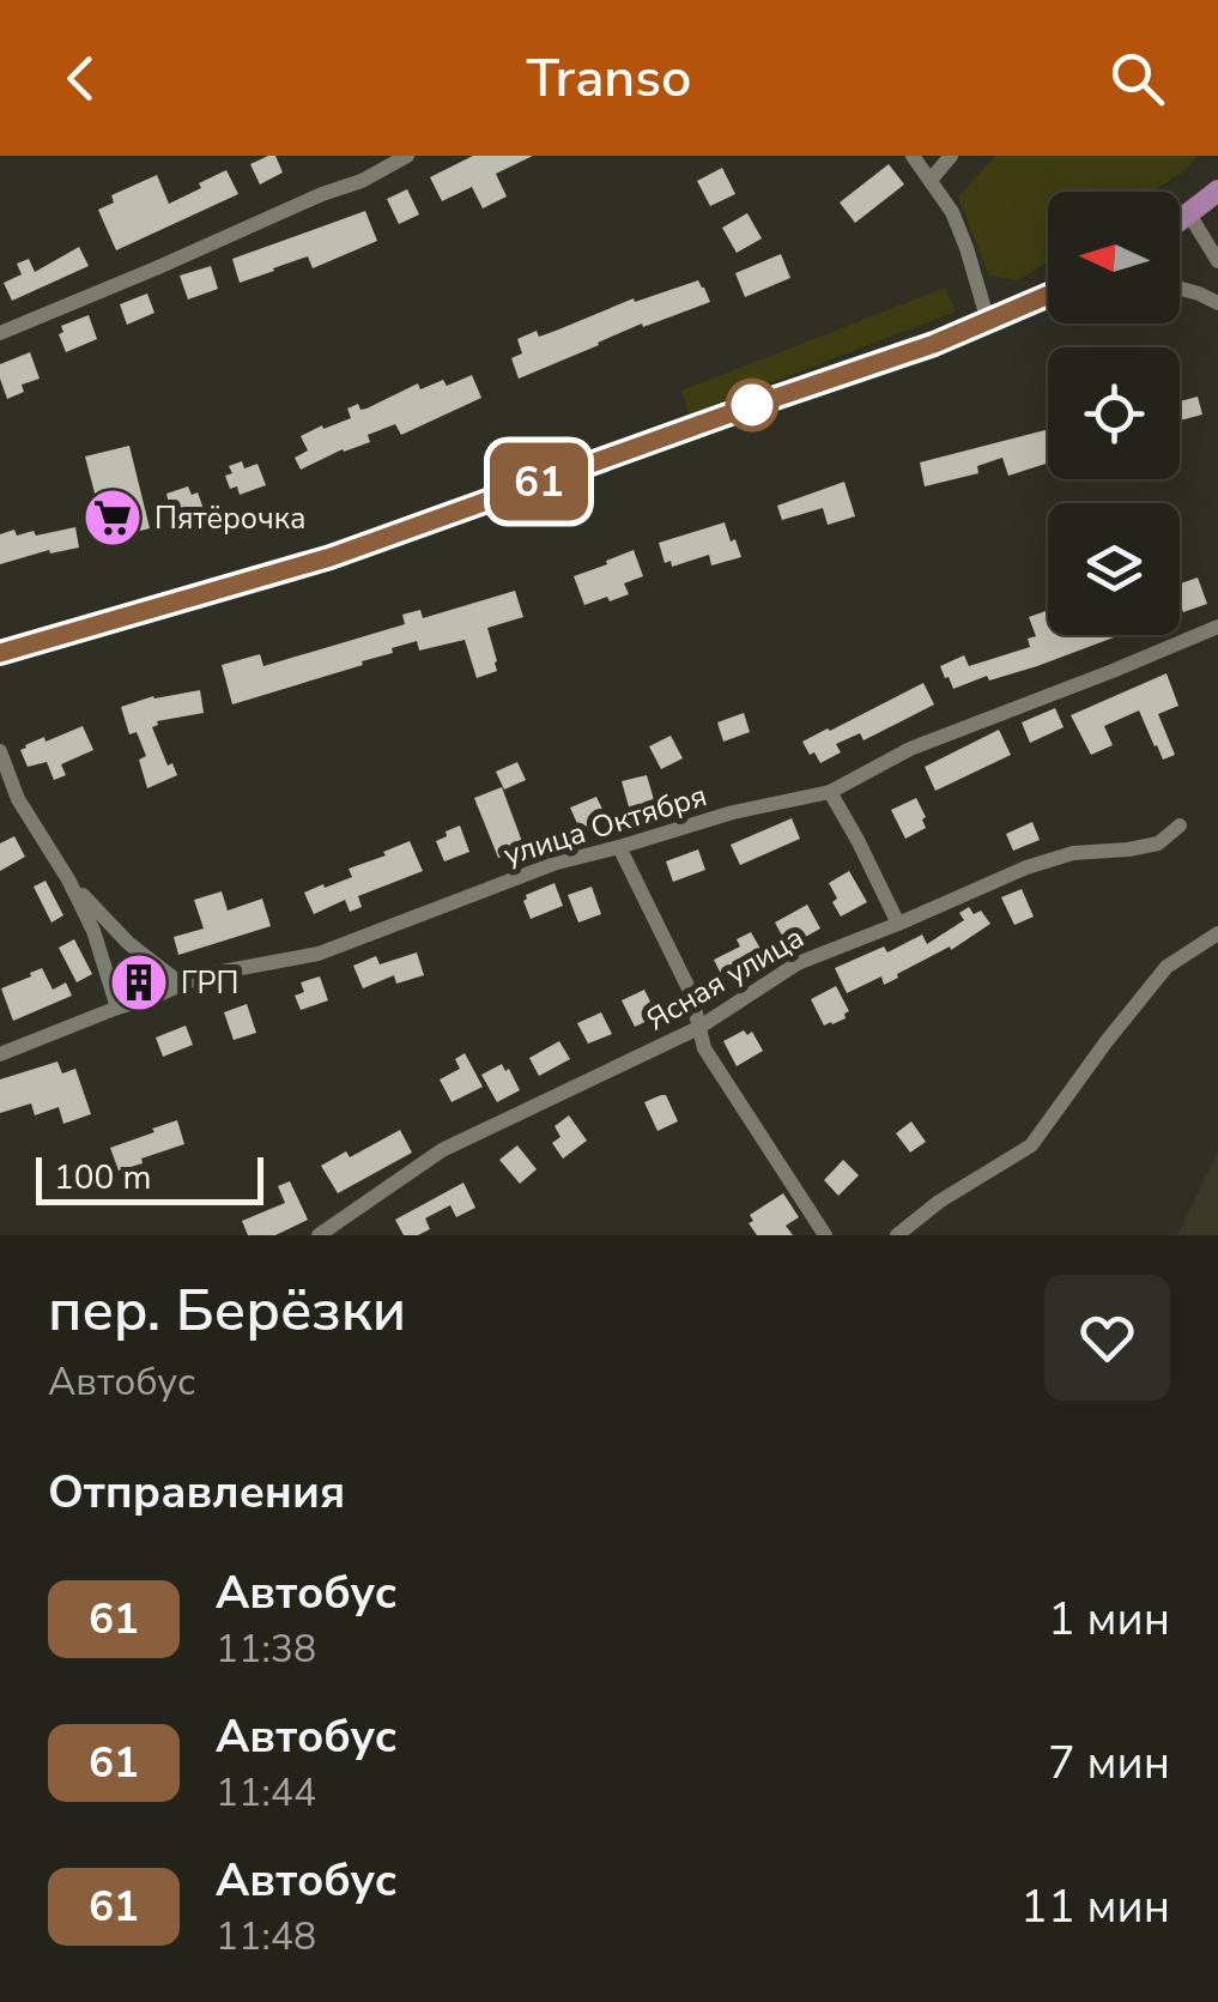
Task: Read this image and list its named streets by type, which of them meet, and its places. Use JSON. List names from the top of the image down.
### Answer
{
  "streets": {
    "street": ["улица Октября", "Ясная улица"]
  },
  "places": {
    "supermarket": ["Пятёрочка"],
    "building": ["ГРП"]
  },
  "lines": ["bus line 61"],
  "scale_bar": "100 m",
  "north": "left",
  "page": {
    "header": "Transo",
    "on_map": "61",
    "scale": "100 m",
    "heading": [
      ["пер. Берёзки", "Автобус"],
      "Отправления"
    ],
    "list": [
      {
        "mark": "61",
        "name": "Автобус",
        "note": "11:38",
        "value": "1 мин"
      },
      {
        "mark": "61",
        "name": "Автобус",
        "note": "11:44",
        "value": "7 мин"
      },
      {
        "mark": "61",
        "name": "Автобус",
        "note": "11:48",
        "value": "11 мин"
      }
    ]
  }
}
